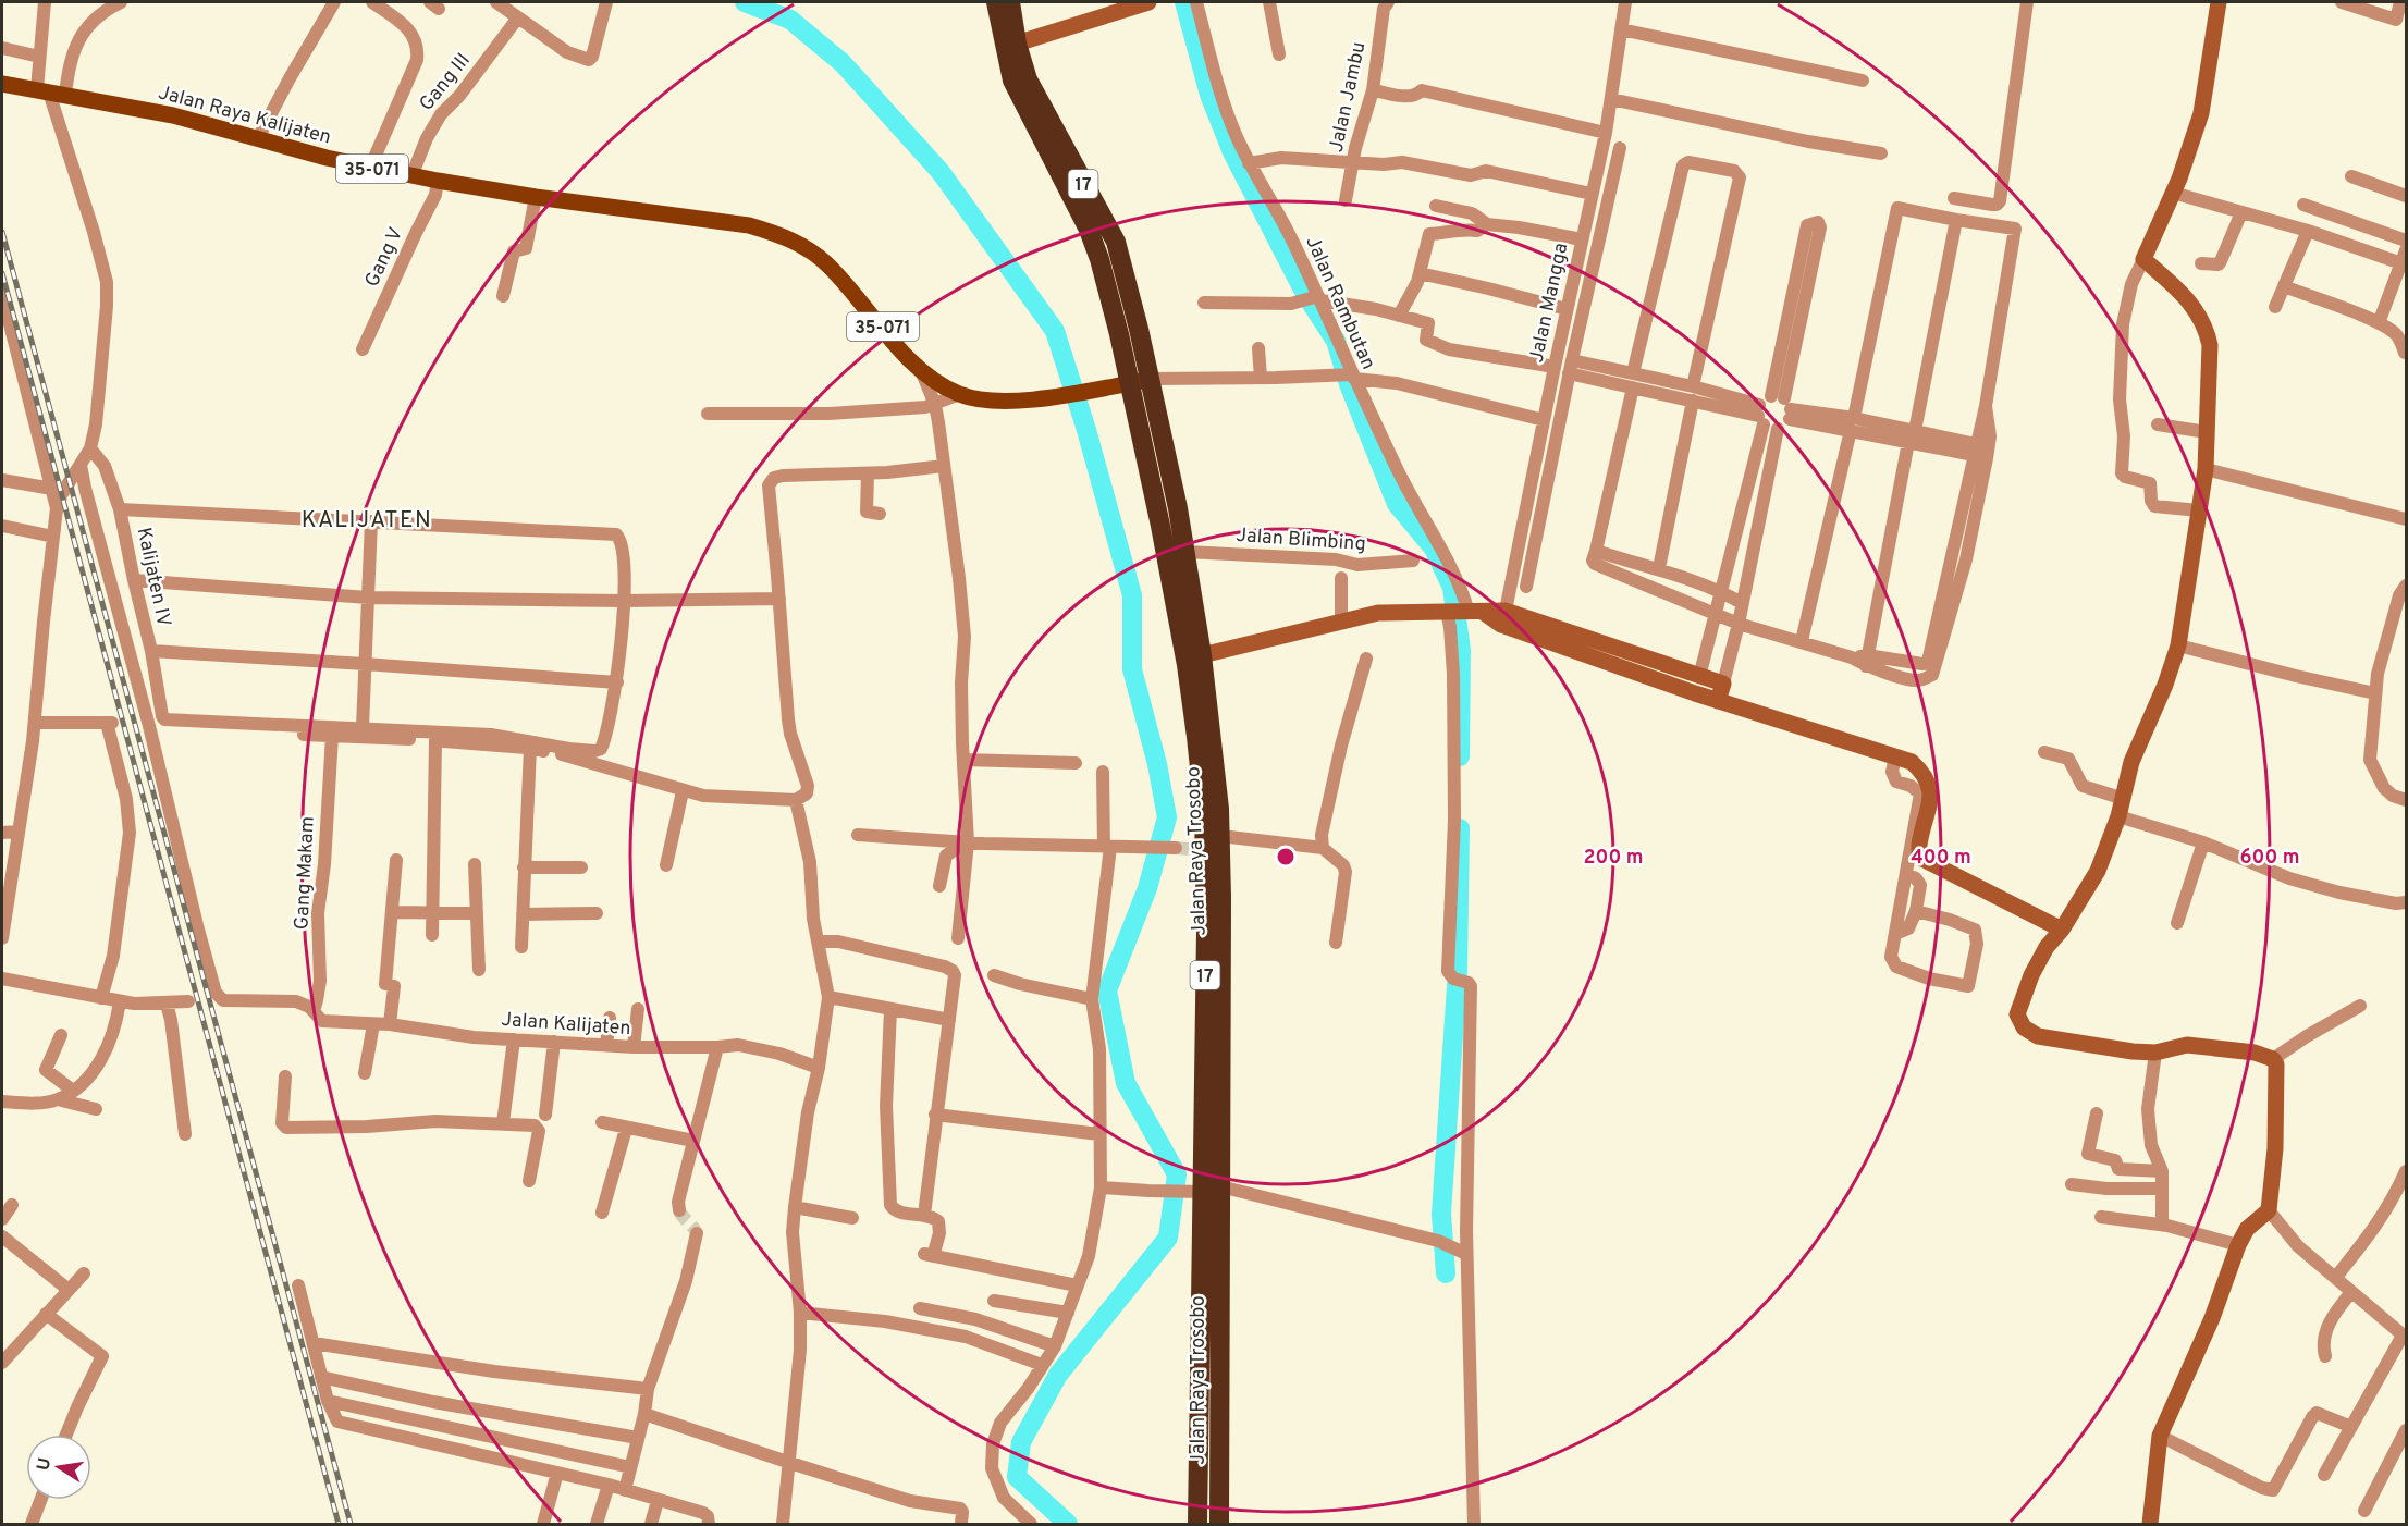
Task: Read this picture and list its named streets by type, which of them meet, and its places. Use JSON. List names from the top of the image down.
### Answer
{
  "streets": {
    "highway": ["17", "Jalan Raya Trosobo"],
    "main road": ["Jalan Raya Kalijaten", "35-071"],
    "street": [
      "Gang III",
      "Jalan Jambu",
      "Gang V",
      "Jalan Rambutan",
      "Jalan Mangga",
      "Jalan Blimbing",
      "Kalijaten IV",
      "Gang Makam",
      "Jalan Kalijaten"
    ]
  },
  "crossings": [
    ["Gang III", "Jalan Raya Kalijaten"],
    ["Jalan Raya Kalijaten", "35-071"],
    ["Jalan Raya Kalijaten", "Gang V"],
    ["35-071", "17"],
    ["35-071", "Jalan Raya Trosobo"],
    ["17", "Jalan Raya Trosobo"],
    ["Jalan Blimbing", "Jalan Raya Trosobo"],
    ["Gang Makam", "Jalan Kalijaten"]
  ],
  "districts": ["KALIJATEN"],
  "north": "left",
  "rings": ["200 m", "400 m", "600 m"]
}
